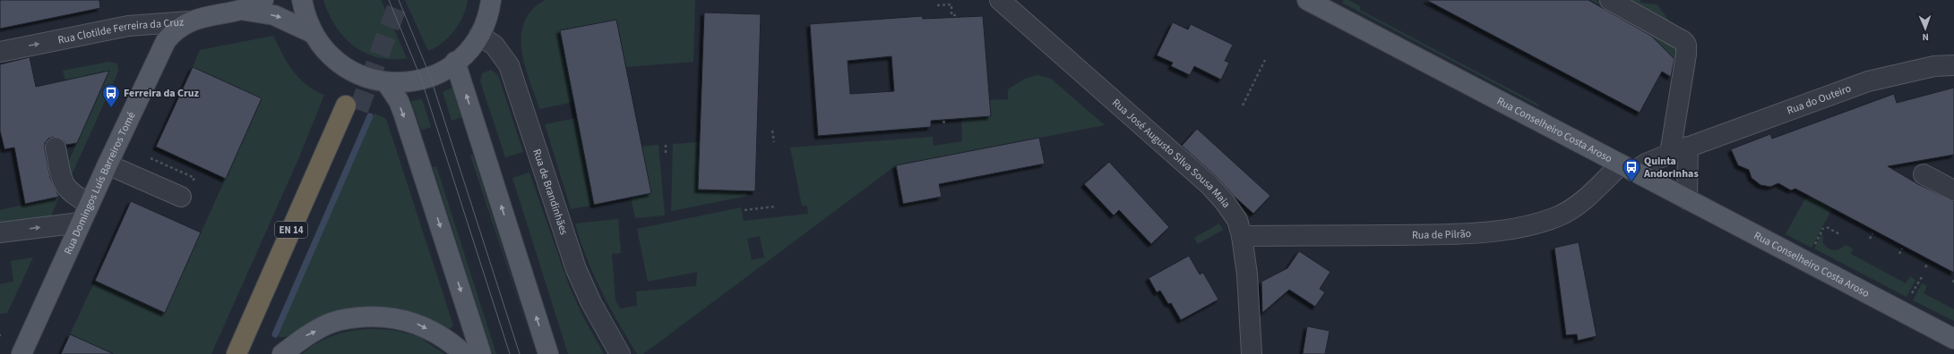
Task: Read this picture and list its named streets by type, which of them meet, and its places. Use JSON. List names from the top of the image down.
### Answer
{
  "streets": {
    "highway": ["EN 14"],
    "main road": ["Rua Clotilde Ferreira da Cruz", "Rua Conselheiro Costa Aroso", "Rua Domingos Luís Barreiros Tomé"],
    "street": [
      "Rua do Outeiro",
      "Rua José Augusto Silva Sousa Maia",
      "Rua de Brandinhães",
      "Rua de Pilrão"
    ]
  },
  "crossings": [
    ["Rua Clotilde Ferreira da Cruz", "Rua Domingos Luís Barreiros Tomé"],
    ["Rua do Outeiro", "Rua Conselheiro Costa Aroso"],
    ["Rua do Outeiro", "Rua de Pilrão"],
    ["Rua Conselheiro Costa Aroso", "Rua de Pilrão"],
    ["Rua José Augusto Silva Sousa Maia", "Rua de Pilrão"]
  ],
  "one_way": ["Rua Clotilde Ferreira da Cruz"],
  "places": {
    "bus stop": ["Ferreira da Cruz", "Quinta Andorinhas"]
  },
  "north": "bottom"
}
